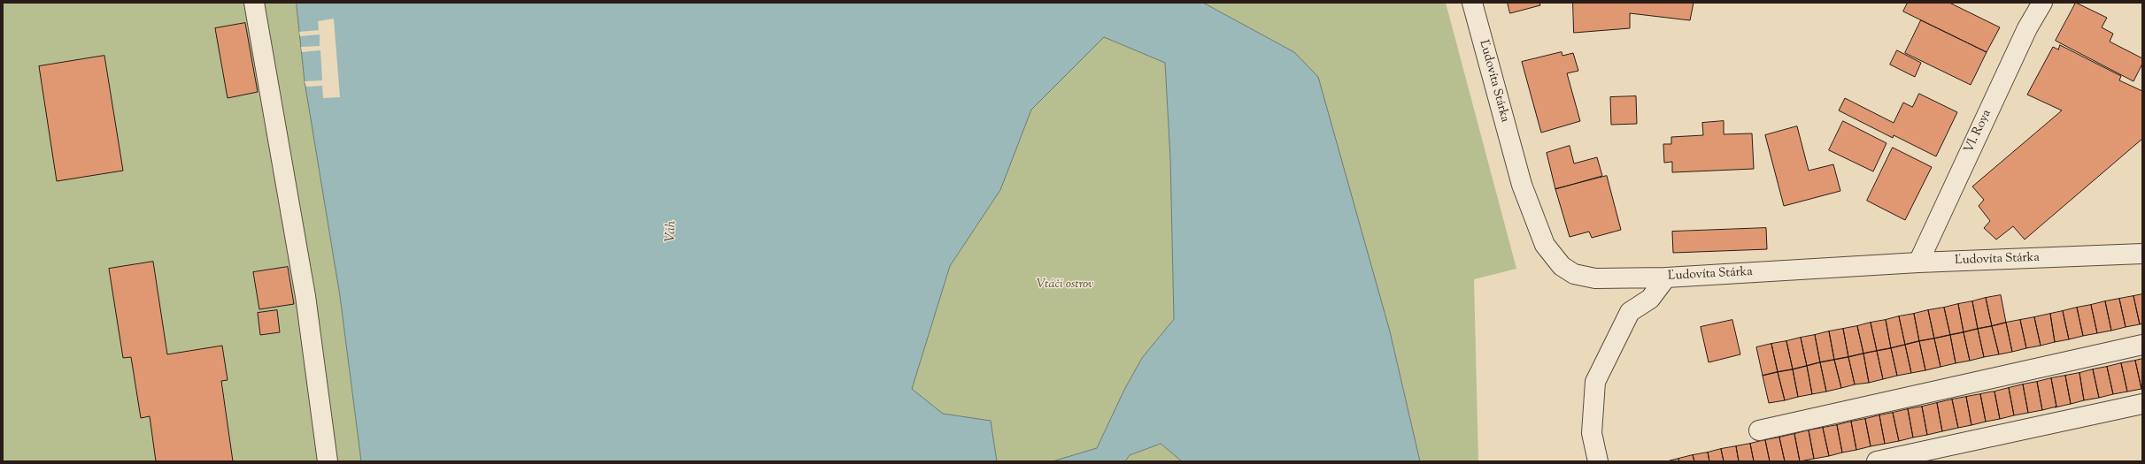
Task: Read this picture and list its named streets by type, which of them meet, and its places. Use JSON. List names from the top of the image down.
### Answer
{
  "streets": {
    "street": ["Ľudovíta Stárka", "Vl. Roya"]
  },
  "crossings": [
    ["Ľudovíta Stárka", "Vl. Roya"]
  ],
  "water": ["Váh"],
  "parks": ["Vtáčí ostrov"]
}
